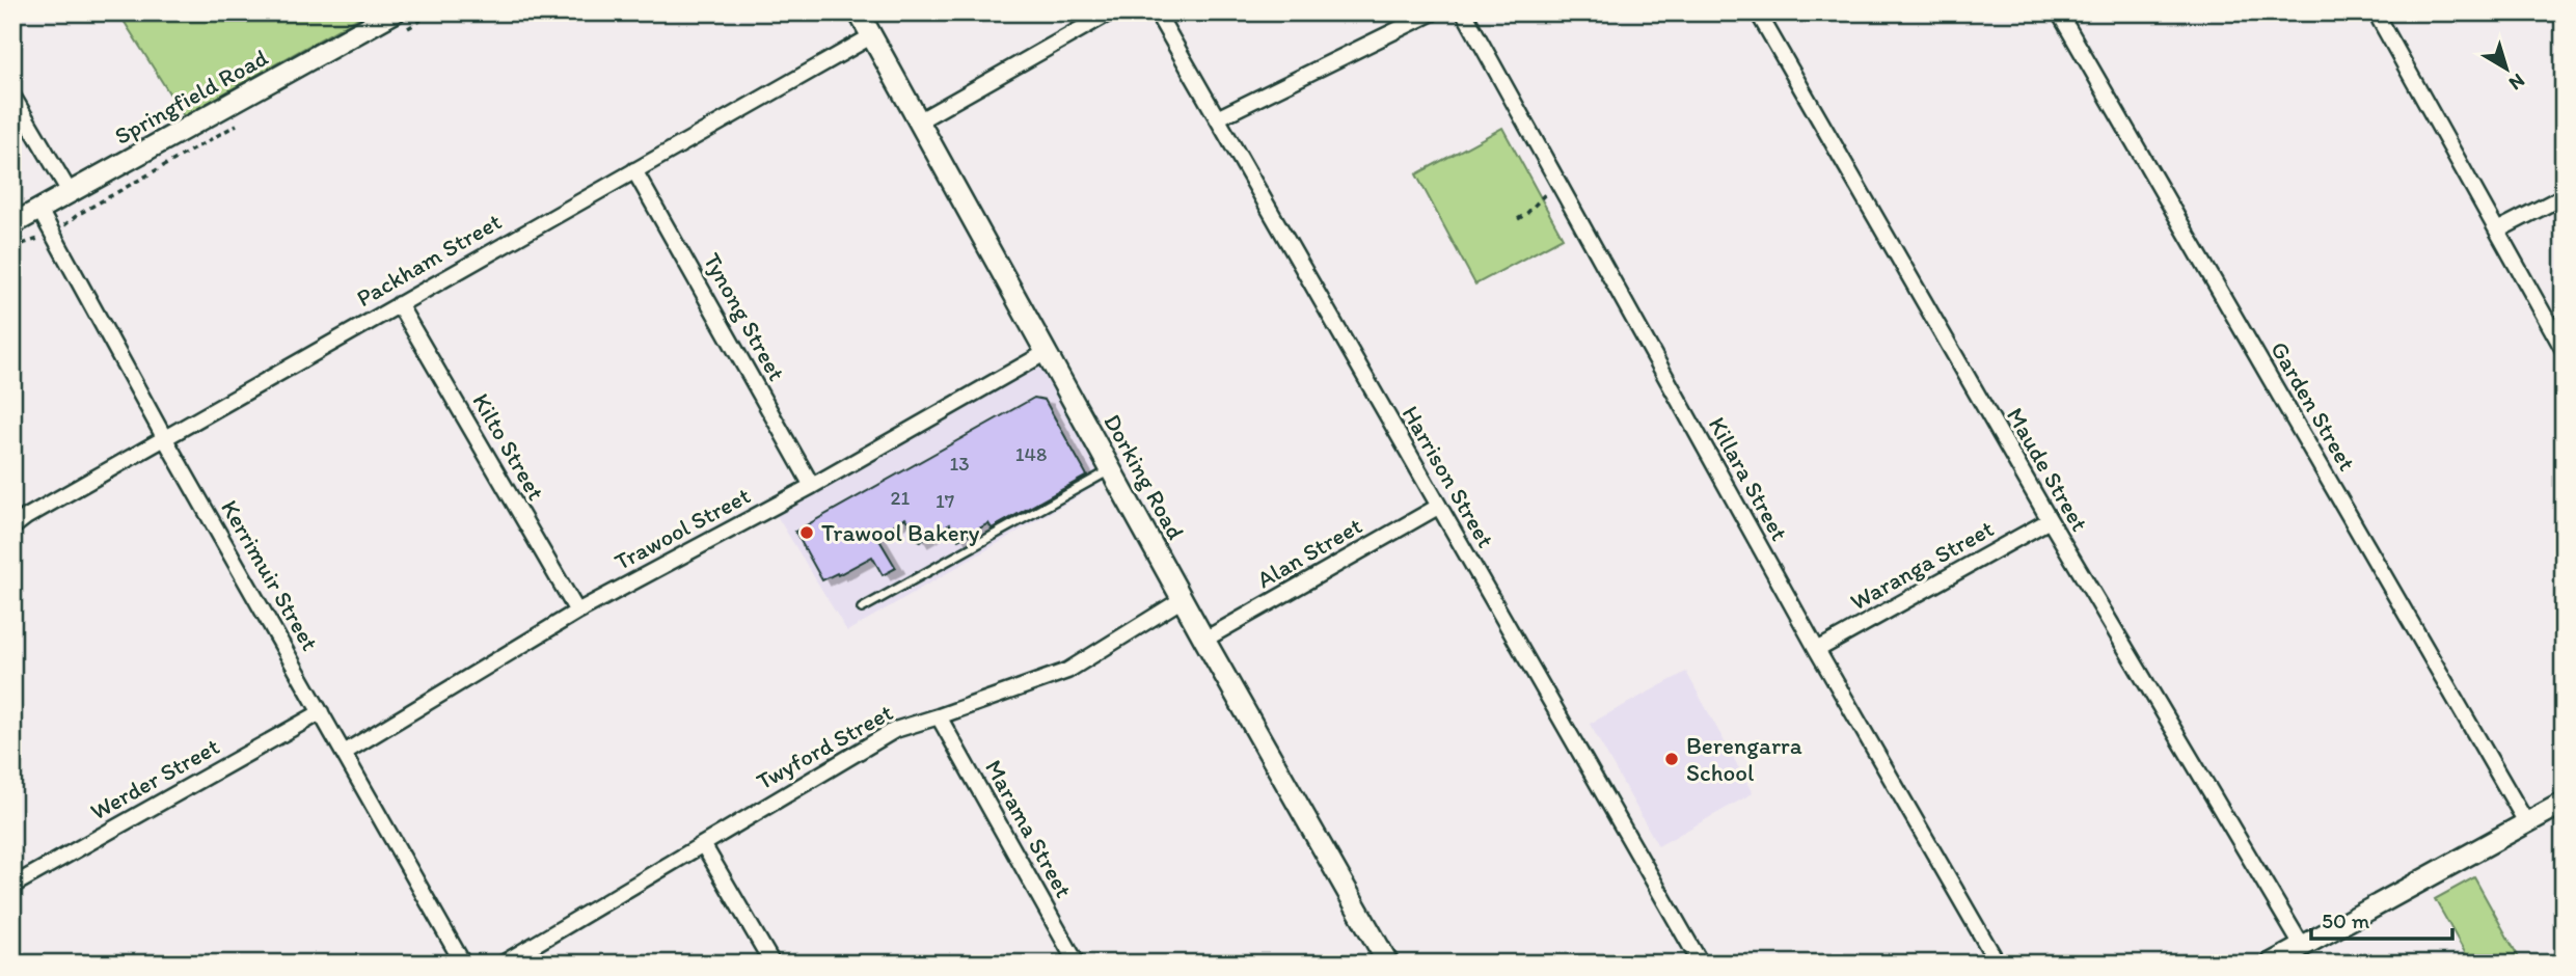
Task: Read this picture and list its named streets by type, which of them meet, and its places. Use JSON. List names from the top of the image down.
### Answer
{
  "streets": {
    "street": [
      "Springfield Road",
      "Packham Street",
      "Tynong Street",
      "Garden Street",
      "Kilto Street",
      "Maude Street",
      "Dorking Road",
      "Harrison Street",
      "Killara Street",
      "Trawool Street",
      "Alan Street",
      "Waranga Street",
      "Kerrimuir Street",
      "Twyford Street",
      "Werder Street",
      "Marama Street"
    ]
  },
  "crossings": [
    ["Springfield Road", "Kerrimuir Street"],
    ["Packham Street", "Tynong Street"],
    ["Packham Street", "Kilto Street"],
    ["Packham Street", "Dorking Road"],
    ["Packham Street", "Kerrimuir Street"],
    ["Tynong Street", "Trawool Street"],
    ["Kilto Street", "Trawool Street"],
    ["Maude Street", "Waranga Street"],
    ["Dorking Road", "Trawool Street"],
    ["Dorking Road", "Alan Street"],
    ["Dorking Road", "Twyford Street"],
    ["Harrison Street", "Alan Street"],
    ["Killara Street", "Waranga Street"],
    ["Trawool Street", "Kerrimuir Street"],
    ["Kerrimuir Street", "Werder Street"],
    ["Twyford Street", "Marama Street"]
  ],
  "places": ["Trawool Bakery", "Berengarra School"],
  "house_numbers": [
    "148",
    "13",
    "21",
    "17"
  ],
  "scale_bar": "50 m",
  "north": "bottom right"
}
